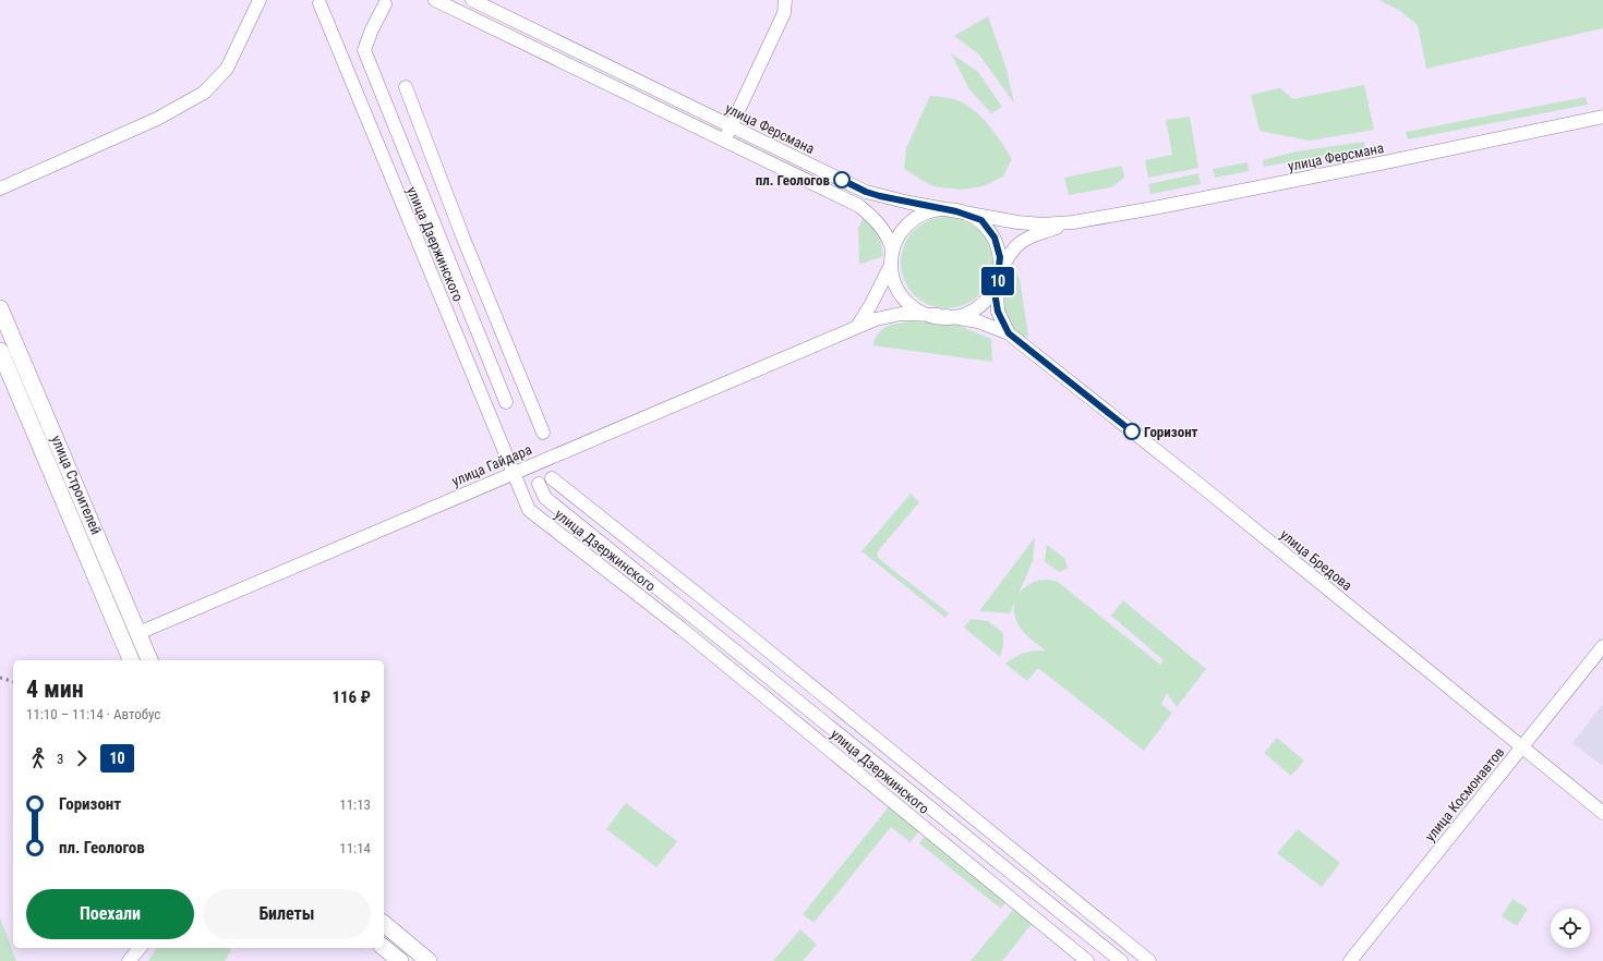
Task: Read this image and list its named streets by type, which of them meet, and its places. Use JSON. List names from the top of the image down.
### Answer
{
  "streets": {
    "main road": ["улица Строителей"],
    "street": [
      "улица Ферсмана",
      "улица Дзержинского",
      "улица Гайдара",
      "улица Бредова",
      "улица Космонавтов"
    ]
  },
  "crossings": [
    ["улица Ферсмана", "улица Гайдара"],
    ["улица Дзержинского", "улица Гайдара"],
    ["улица Гайдара", "улица Строителей"],
    ["улица Бредова", "улица Космонавтов"]
  ],
  "places": ["пл. Геологов", "Горизонт"],
  "lines": ["bus line 10"],
  "page": {
    "on_map": "10",
    "heading": ["4 мин", "11:10 – 11:14 · Автобус", "116 ₽"],
    "legs": ["3", "10"],
    "list": [
      {
        "name": "Горизонт",
        "value": "11:13"
      },
      {
        "name": "пл. Геологов",
        "value": "11:14"
      }
    ],
    "buttons": ["Поехали", "Билеты"]
  }
}
